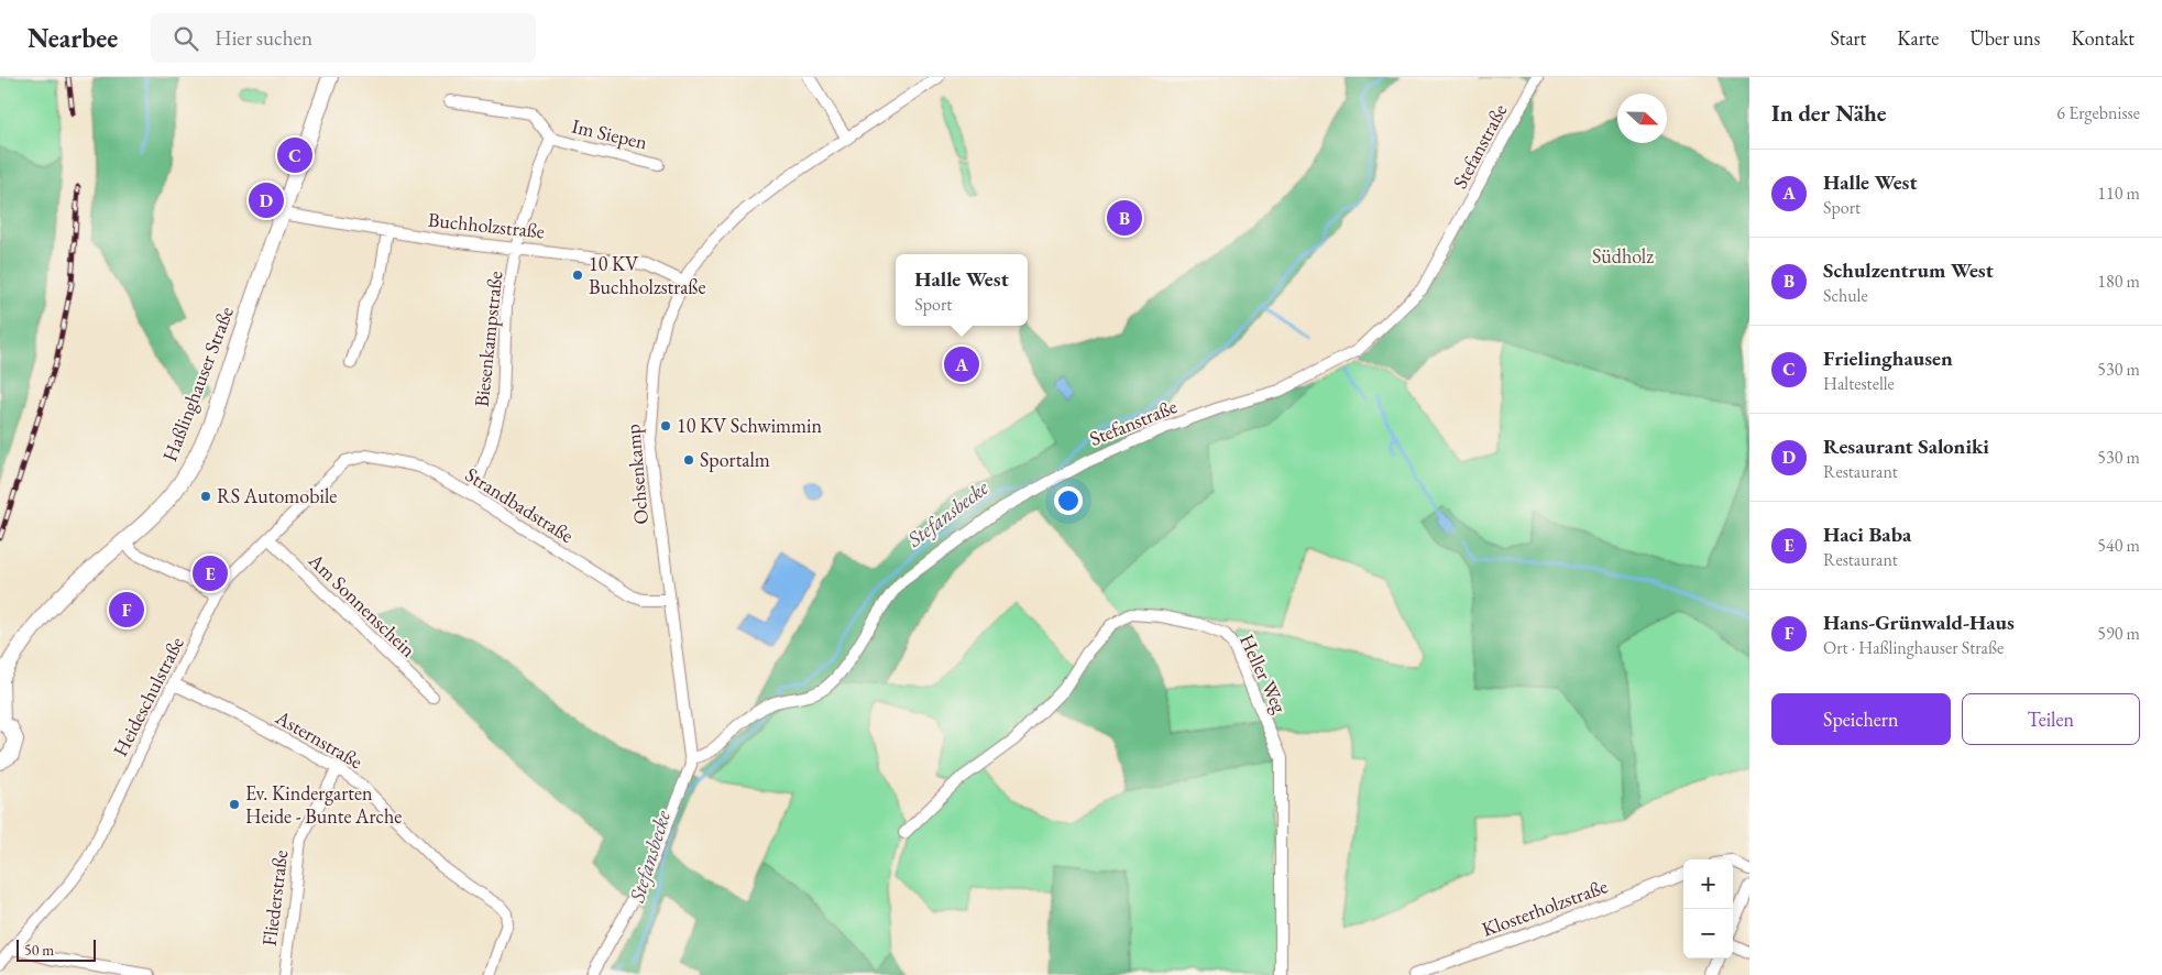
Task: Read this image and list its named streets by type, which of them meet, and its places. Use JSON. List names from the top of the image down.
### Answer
{
  "streets": {
    "main road": ["Haßlinghauser Straße"],
    "street": [
      "Im Siepen",
      "Stefanstraße",
      "Buchholzstraße",
      "Biesenkampstraße",
      "Ochsenkamp",
      "Strandbadstraße",
      "Am Sonnenschein",
      "Heller Weg",
      "Heideschulstraße",
      "Asternstraße",
      "Fliederstraße",
      "Klosterholzstraße"
    ]
  },
  "crossings": [
    ["Im Siepen", "Buchholzstraße"],
    ["Im Siepen", "Biesenkampstraße"],
    ["Stefanstraße", "Ochsenkamp"],
    ["Buchholzstraße", "Biesenkampstraße"],
    ["Buchholzstraße", "Haßlinghauser Straße"],
    ["Buchholzstraße", "Ochsenkamp"],
    ["Biesenkampstraße", "Strandbadstraße"],
    ["Ochsenkamp", "Strandbadstraße"],
    ["Strandbadstraße", "Heideschulstraße"],
    ["Am Sonnenschein", "Heideschulstraße"],
    ["Heideschulstraße", "Asternstraße"],
    ["Asternstraße", "Fliederstraße"]
  ],
  "water": ["Stefansbecke"],
  "parks": ["Südholz"],
  "places": [
    "10 KV Buchholzstraße",
    "10 KV Schwimmin",
    "Sportalm",
    "RS Automobile",
    "Ev. Kindergarten Heide - Bunte Arche"
  ],
  "scale_bar": "50 m",
  "north": "right",
  "page": {
    "header": "Nearbee",
    "search": "Hier suchen",
    "nav": [
      "Start",
      "Karte",
      "Über uns",
      "Kontakt"
    ],
    "heading": ["In der Nähe", "6 Ergebnisse"],
    "pins": [
      "C",
      "D",
      "B",
      "A",
      "E",
      "F"
    ],
    "list": [
      {
        "mark": "A",
        "name": "Halle West",
        "note": "Sport",
        "value": "110 m"
      },
      {
        "mark": "B",
        "name": "Schulzentrum West",
        "note": "Schule",
        "value": "180 m"
      },
      {
        "mark": "C",
        "name": "Frielinghausen",
        "note": "Haltestelle",
        "value": "530 m"
      },
      {
        "mark": "D",
        "name": "Resaurant Saloniki",
        "note": "Restaurant",
        "value": "530 m"
      },
      {
        "mark": "E",
        "name": "Haci Baba",
        "note": "Restaurant",
        "value": "540 m"
      },
      {
        "mark": "F",
        "name": "Hans-Grünwald-Haus",
        "note": "Ort · Haßlinghauser Straße",
        "value": "590 m"
      }
    ],
    "popup": ["Halle West", "Sport"],
    "buttons": ["Speichern", "Teilen"],
    "map_buttons": ["+", "−"],
    "scale": "50 m"
  }
}
